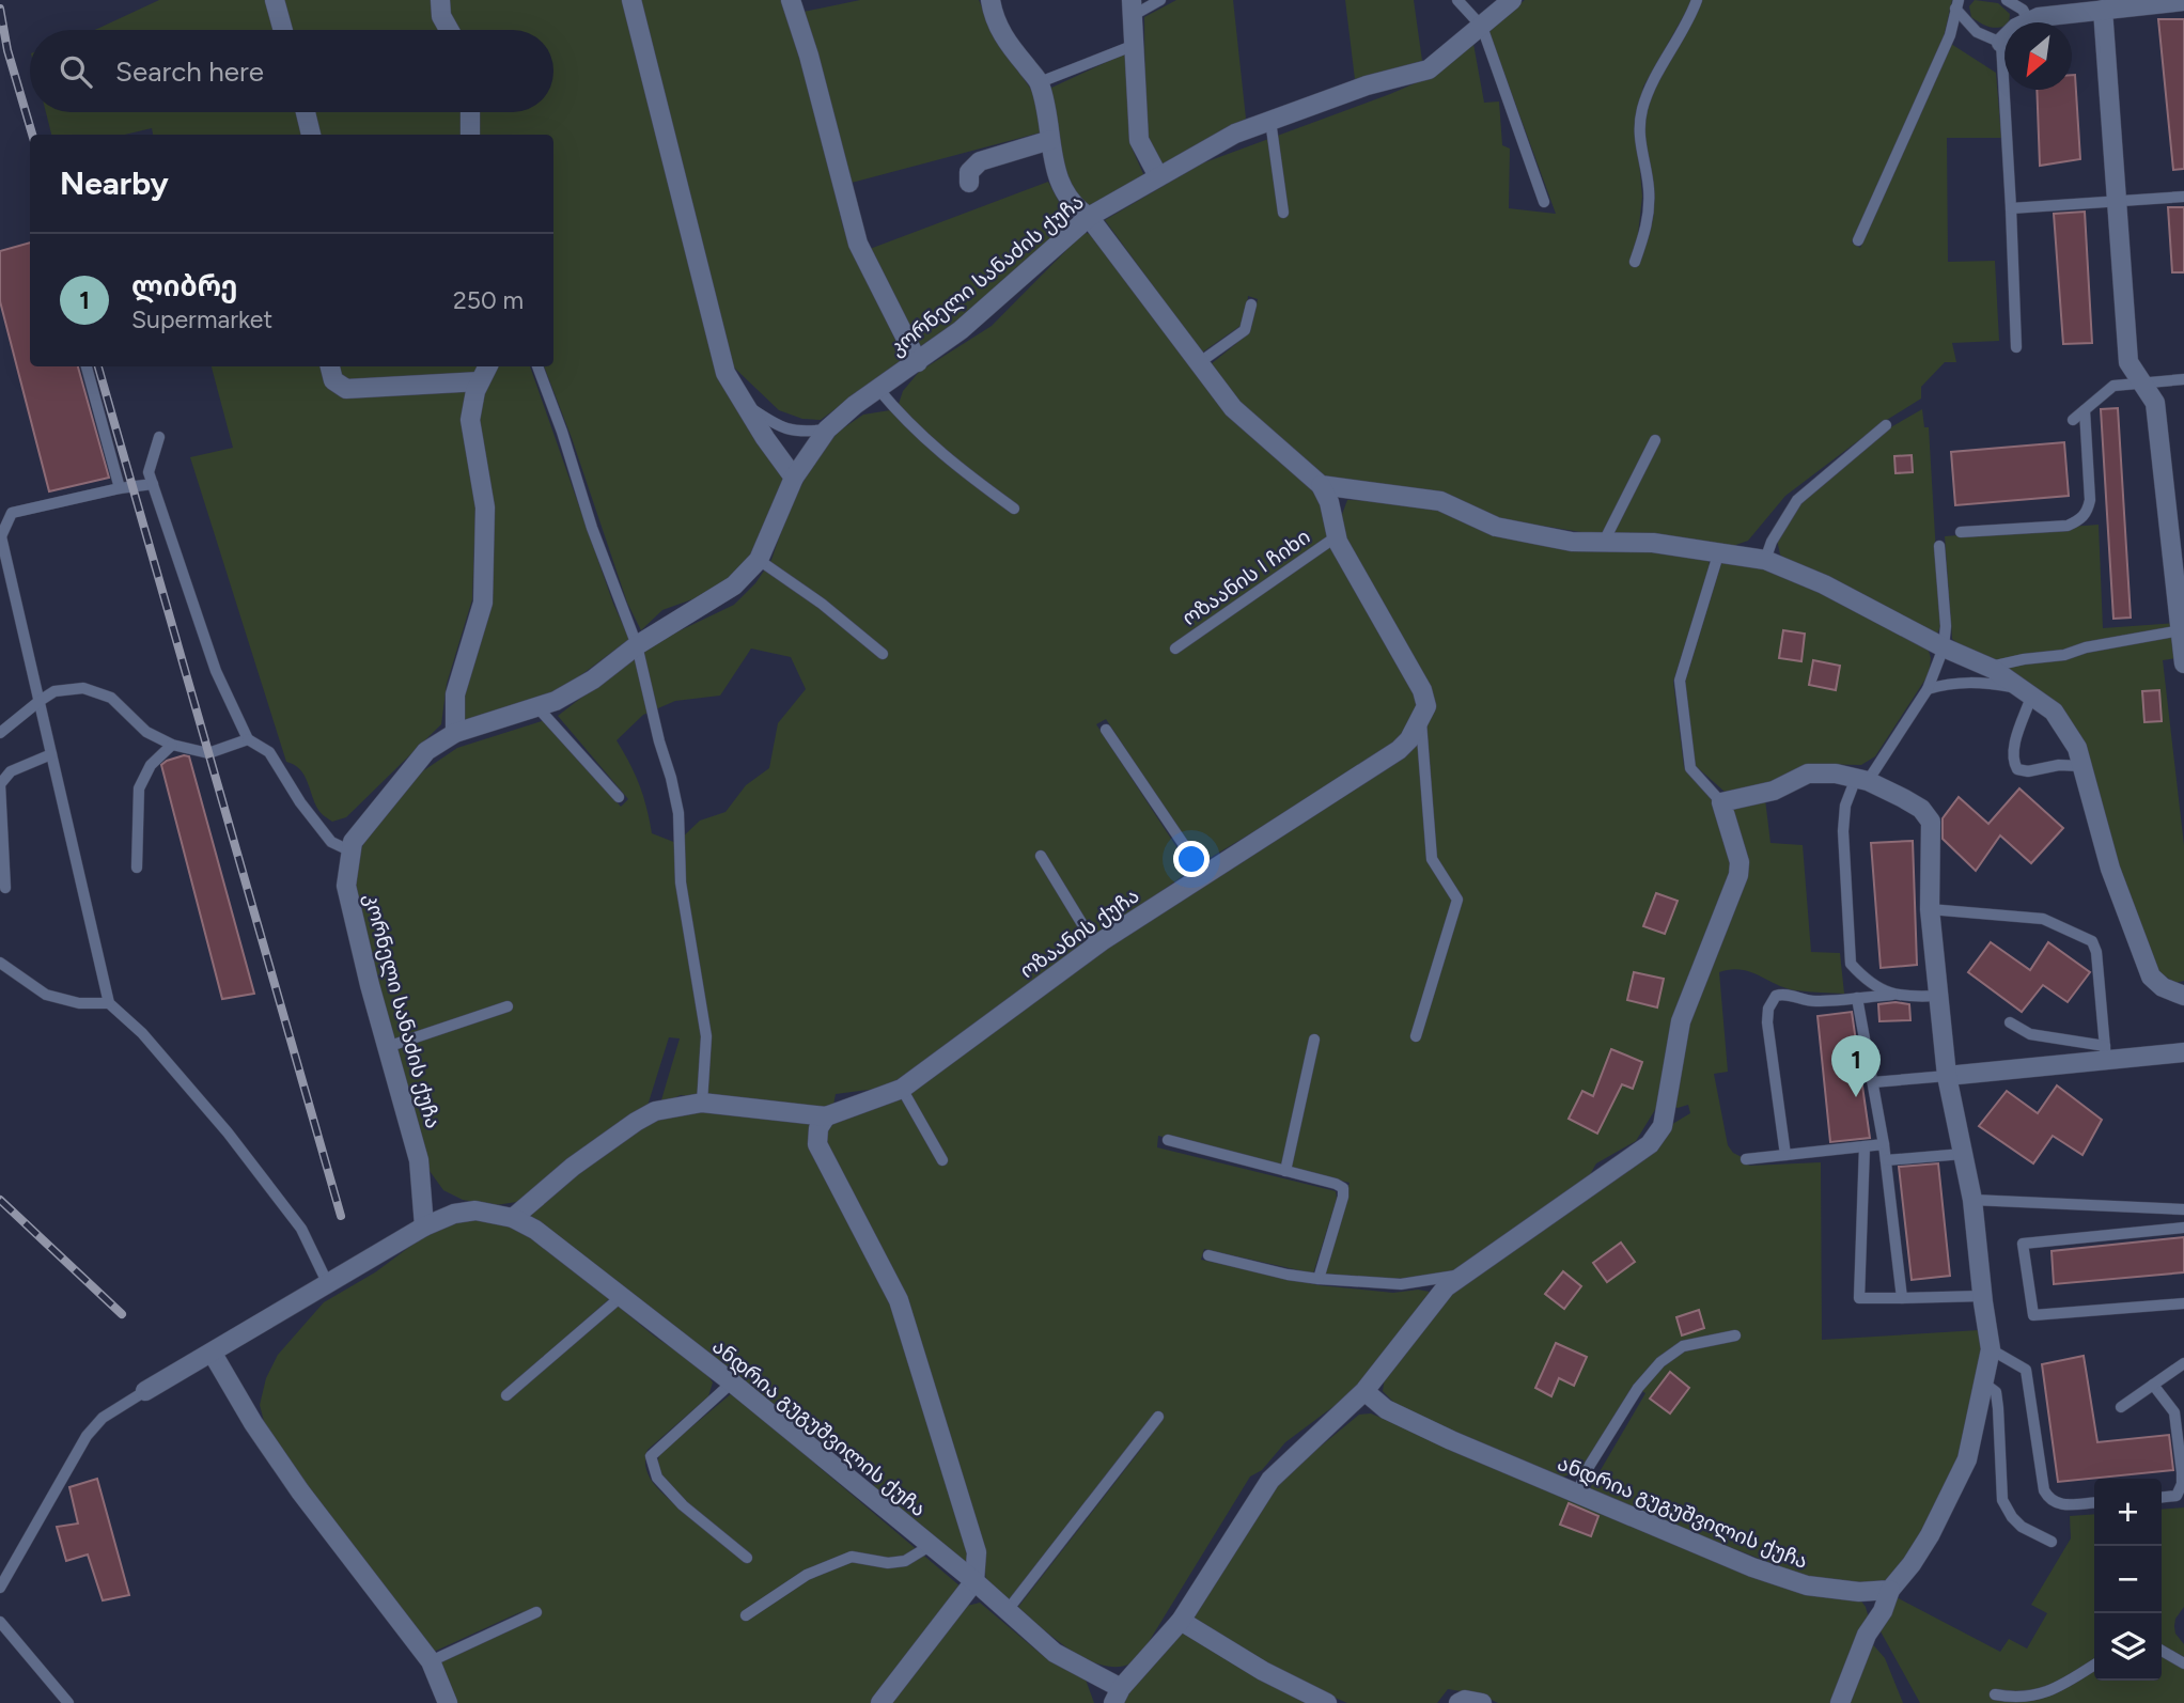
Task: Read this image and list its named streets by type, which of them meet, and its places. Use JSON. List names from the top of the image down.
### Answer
{
  "streets": {
    "street": ["კორნელი სანაძის ქუჩა", "ოზაანის ქუჩა", "ანდრია გუგუშვილის ქუჩა"],
    "lane": ["ოზაანის I ჩიხი"]
  },
  "crossings": [
    ["კორნელი სანაძის ქუჩა", "ანდრია გუგუშვილის ქუჩა"],
    ["ოზაანის ქუჩა", "ანდრია გუგუშვილის ქუჩა"]
  ],
  "north": "bottom left",
  "page": {
    "search": "Search here",
    "heading": "Nearby",
    "list": [
      {
        "mark": "1",
        "name": "ლიბრე",
        "note": "Supermarket",
        "value": "250 m"
      }
    ],
    "pins": "1",
    "map_buttons": ["+", "−"]
  }
}
